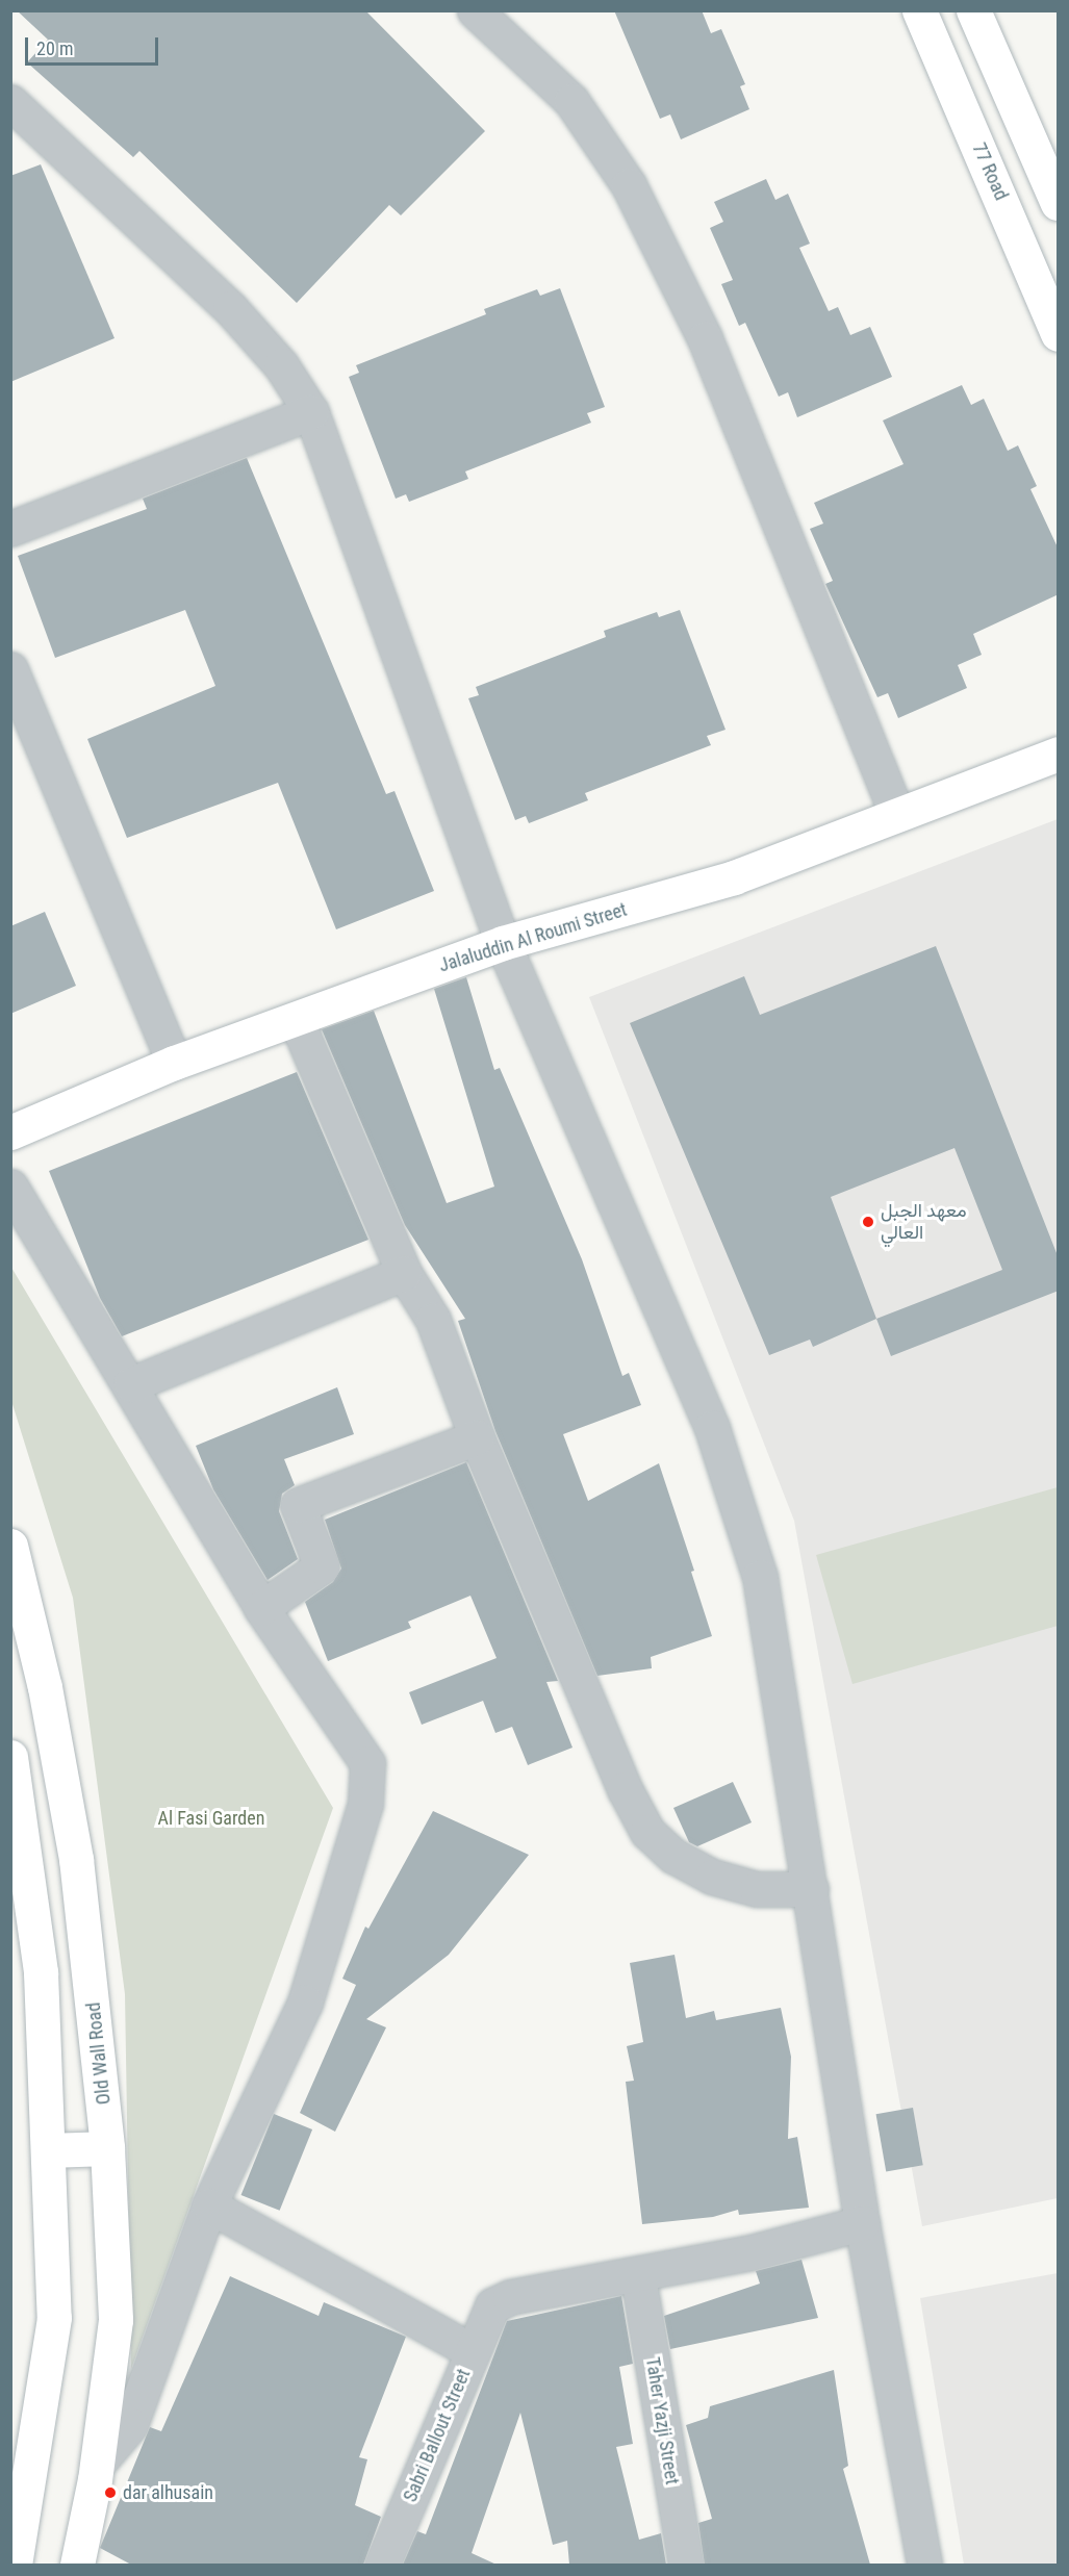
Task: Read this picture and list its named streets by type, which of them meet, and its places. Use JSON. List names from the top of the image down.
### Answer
{
  "streets": {
    "main road": ["77 Road", "Jalaluddin Al Roumi Street", "Old Wall Road"],
    "street": ["Taher Yazji Street", "Sabri Ballout Street"]
  },
  "crossings": [
    ["Taher Yazji Street", "Sabri Ballout Street"]
  ],
  "parks": ["Al Fasi Garden"],
  "places": ["معهد الجبل العالي", "dar alhusain"],
  "scale_bar": "20 m"
}
